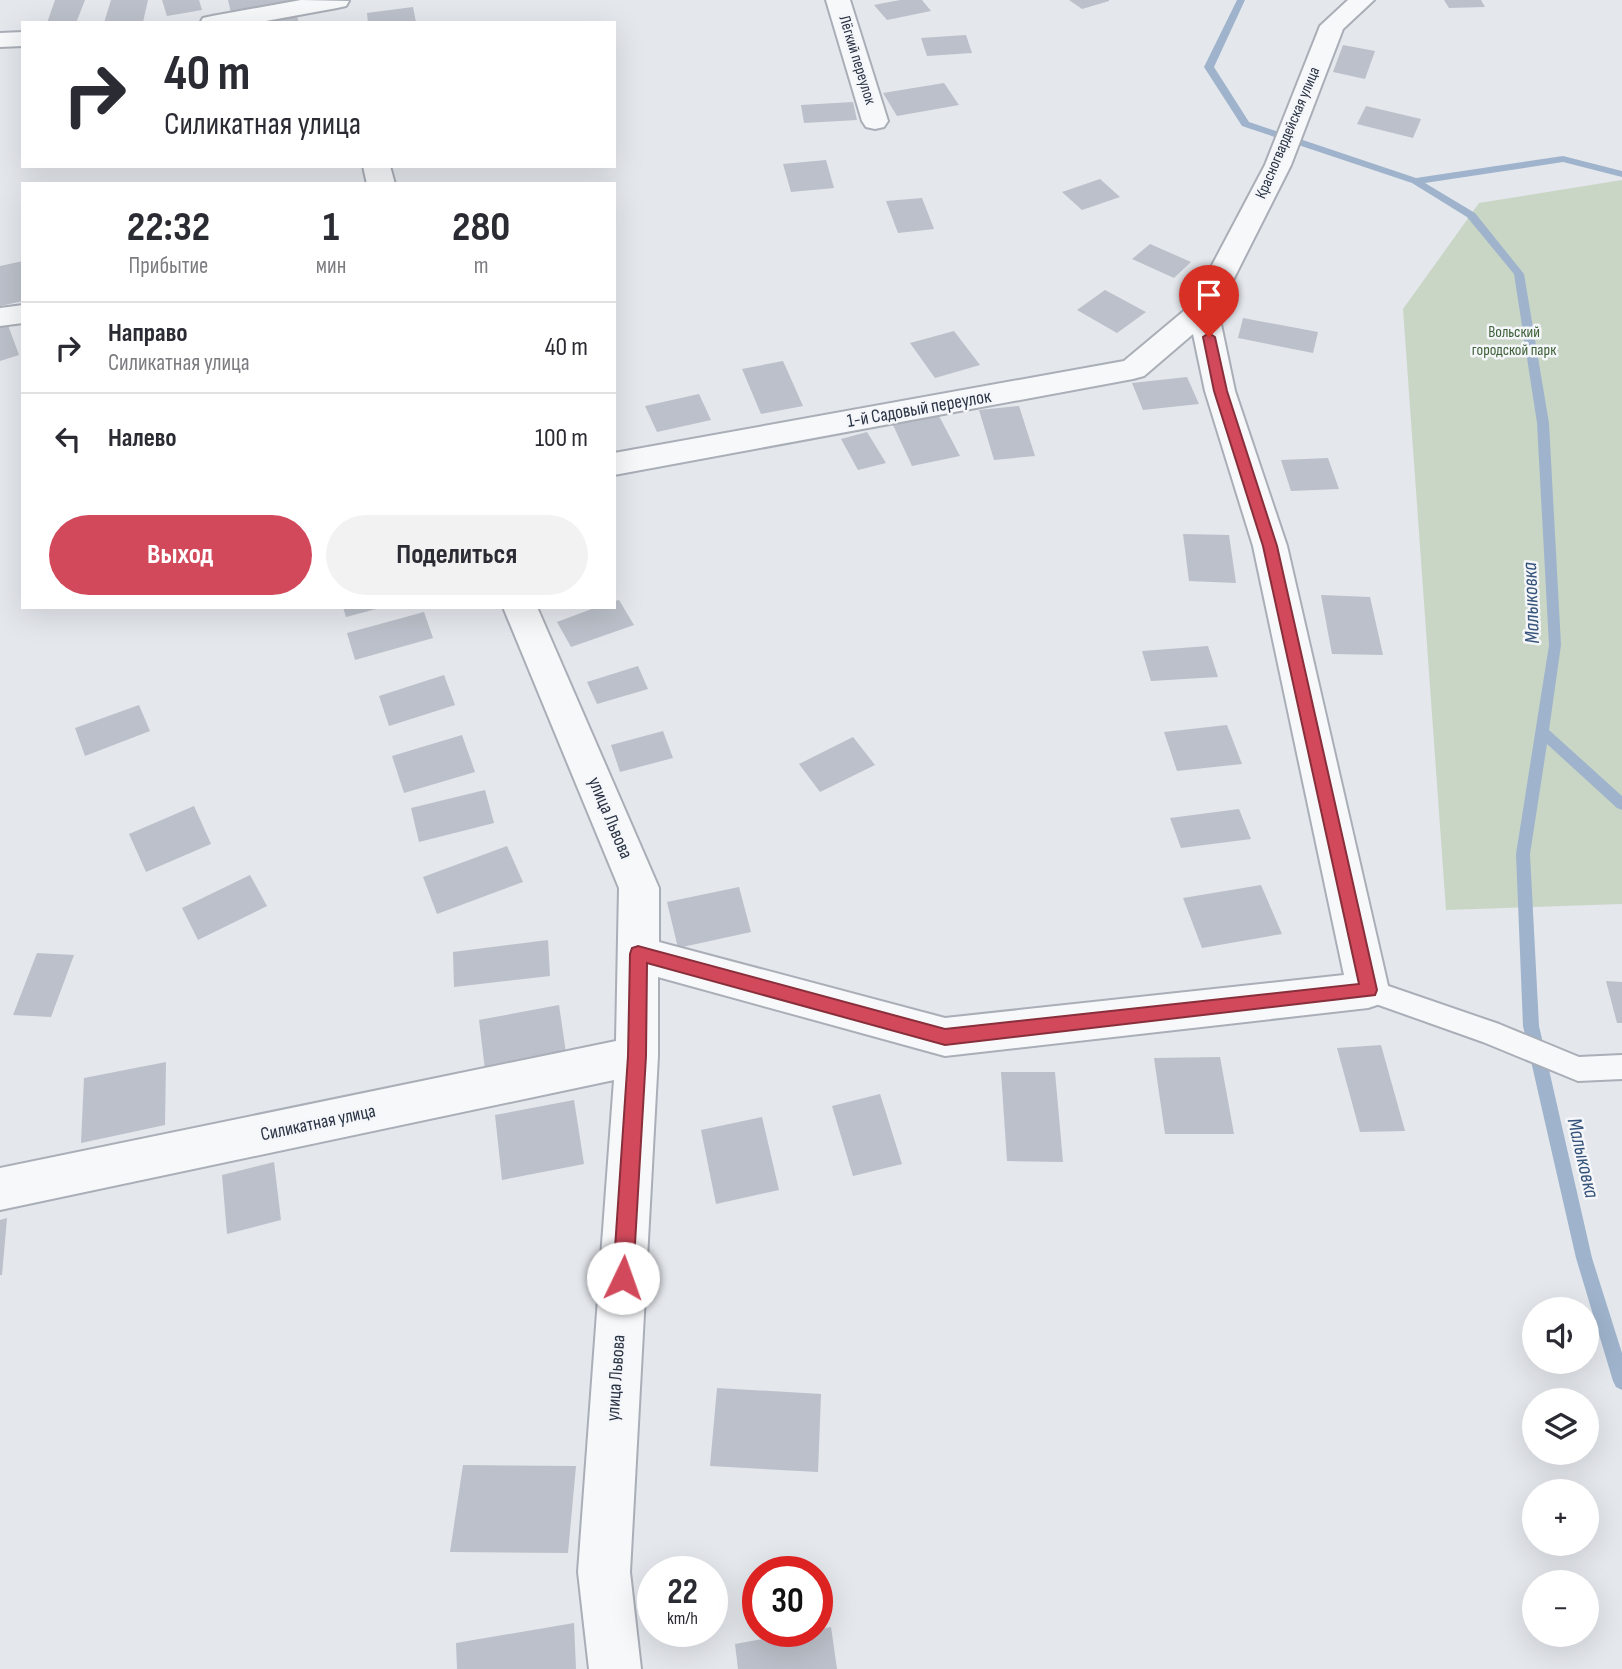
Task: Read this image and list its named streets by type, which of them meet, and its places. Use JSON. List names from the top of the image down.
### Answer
{
  "streets": {
    "street": [
      "Лёгкий переулок",
      "Красногвардейская улица",
      "1-й Садовый переулок",
      "улица Львова",
      "Силикатная улица"
    ]
  },
  "crossings": [
    ["Красногвардейская улица", "1-й Садовый переулок"],
    ["улица Львова", "Силикатная улица"]
  ],
  "water": ["Малыковка"],
  "parks": ["Вольский городской парк"],
  "page": {
    "turn": ["40 m", "Силикатная улица"],
    "eta": [
      "22:32",
      "Прибытие",
      "1",
      "мин",
      "280",
      "m"
    ],
    "list": [
      {
        "name": "Направо",
        "note": "Силикатная улица",
        "value": "40 m"
      },
      {
        "name": "Налево",
        "value": "100 m"
      }
    ],
    "buttons": ["Выход", "Поделиться"],
    "map_buttons": ["+", "−"],
    "speed": "22 km/h",
    "limit": "30"
  }
}
